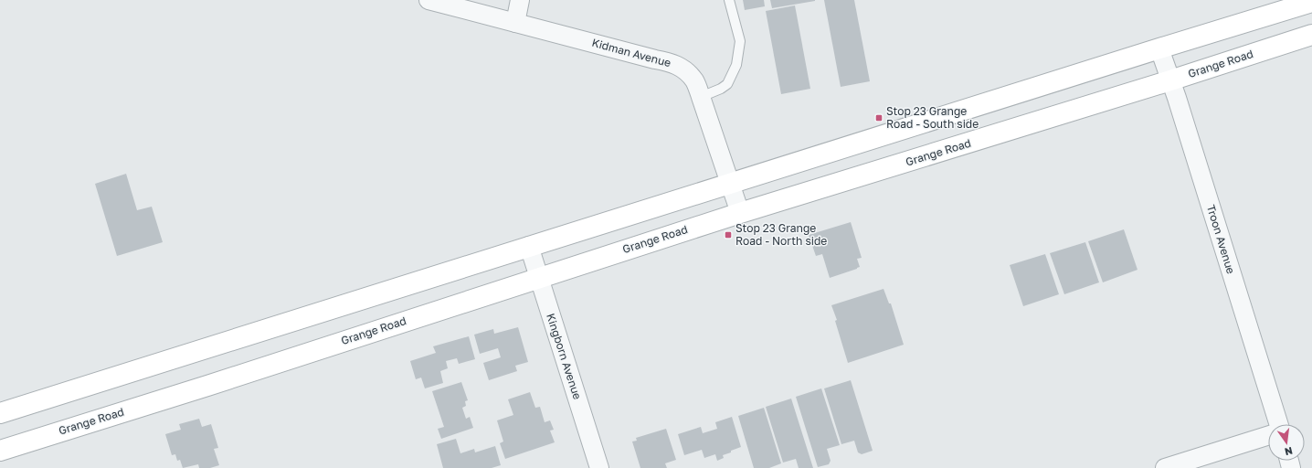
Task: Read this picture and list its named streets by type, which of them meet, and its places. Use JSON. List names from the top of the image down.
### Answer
{
  "streets": {
    "main road": ["Grange Road"],
    "street": ["Kidman Avenue", "Troon Avenue", "Kingborn Avenue"]
  },
  "crossings": [
    ["Kidman Avenue", "Grange Road"],
    ["Grange Road", "Troon Avenue"],
    ["Grange Road", "Kingborn Avenue"]
  ],
  "places": {
    "transit": ["Stop 23 Grange Road - South side", "Stop 23 Grange Road - North side"]
  },
  "north": "bottom"
}
